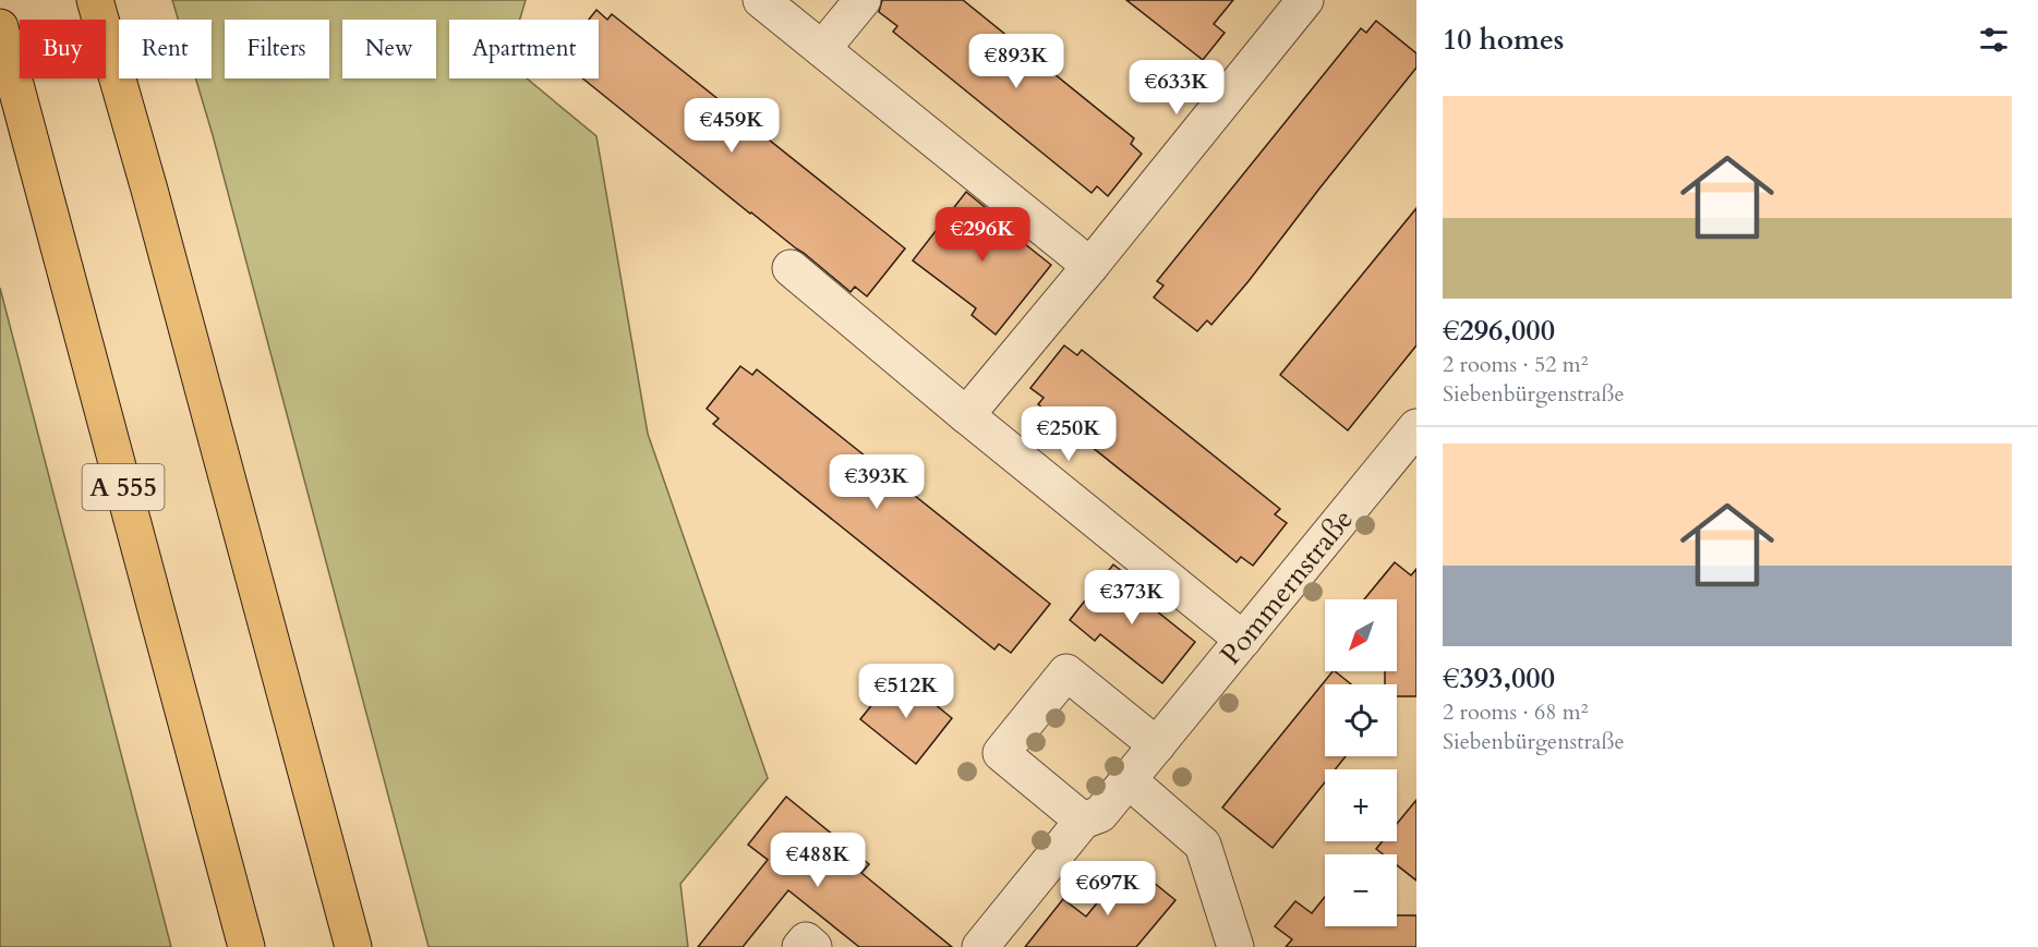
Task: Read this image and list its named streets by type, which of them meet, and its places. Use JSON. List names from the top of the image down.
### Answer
{
  "streets": {
    "highway": ["A 555"],
    "street": ["Pommernstraße"]
  },
  "north": "bottom left",
  "page": {
    "heading": "10 homes",
    "chip": [
      "Buy",
      "Rent",
      "Filters",
      "New",
      "Apartment"
    ],
    "price": [
      "€893K",
      "€633K",
      "€459K",
      "€296K",
      "€250K",
      "€393K",
      "€373K",
      "€512K",
      "€488K",
      "€697K"
    ],
    "list": [
      {
        "name": "€296,000",
        "note": "2 rooms · 52 m² · Siebenbürgenstraße"
      },
      {
        "name": "€393,000",
        "note": "2 rooms · 68 m² · Siebenbürgenstraße"
      }
    ],
    "map_buttons": ["+", "−"]
  }
}
